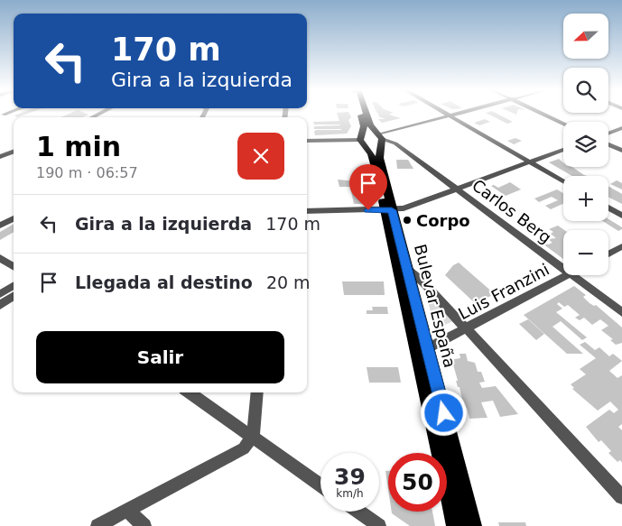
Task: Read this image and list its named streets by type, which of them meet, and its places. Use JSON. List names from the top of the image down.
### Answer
{
  "streets": {
    "main road": ["Bulevar España"],
    "street": ["Carlos Berg", "Luis Franzini"]
  },
  "crossings": [
    ["Carlos Berg", "Bulevar España"],
    ["Luis Franzini", "Bulevar España"]
  ],
  "places": ["Corpo"],
  "north": "left",
  "page": {
    "map_buttons": ["+", "−"],
    "turn": ["170 m", "Gira a la izquierda"],
    "heading": ["1 min", "190 m · 06:57"],
    "list": [
      {
        "name": "Gira a la izquierda",
        "value": "170 m"
      },
      {
        "name": "Llegada al destino",
        "value": "20 m"
      }
    ],
    "buttons": "Salir",
    "speed": "39 km/h",
    "limit": "50"
  }
}
